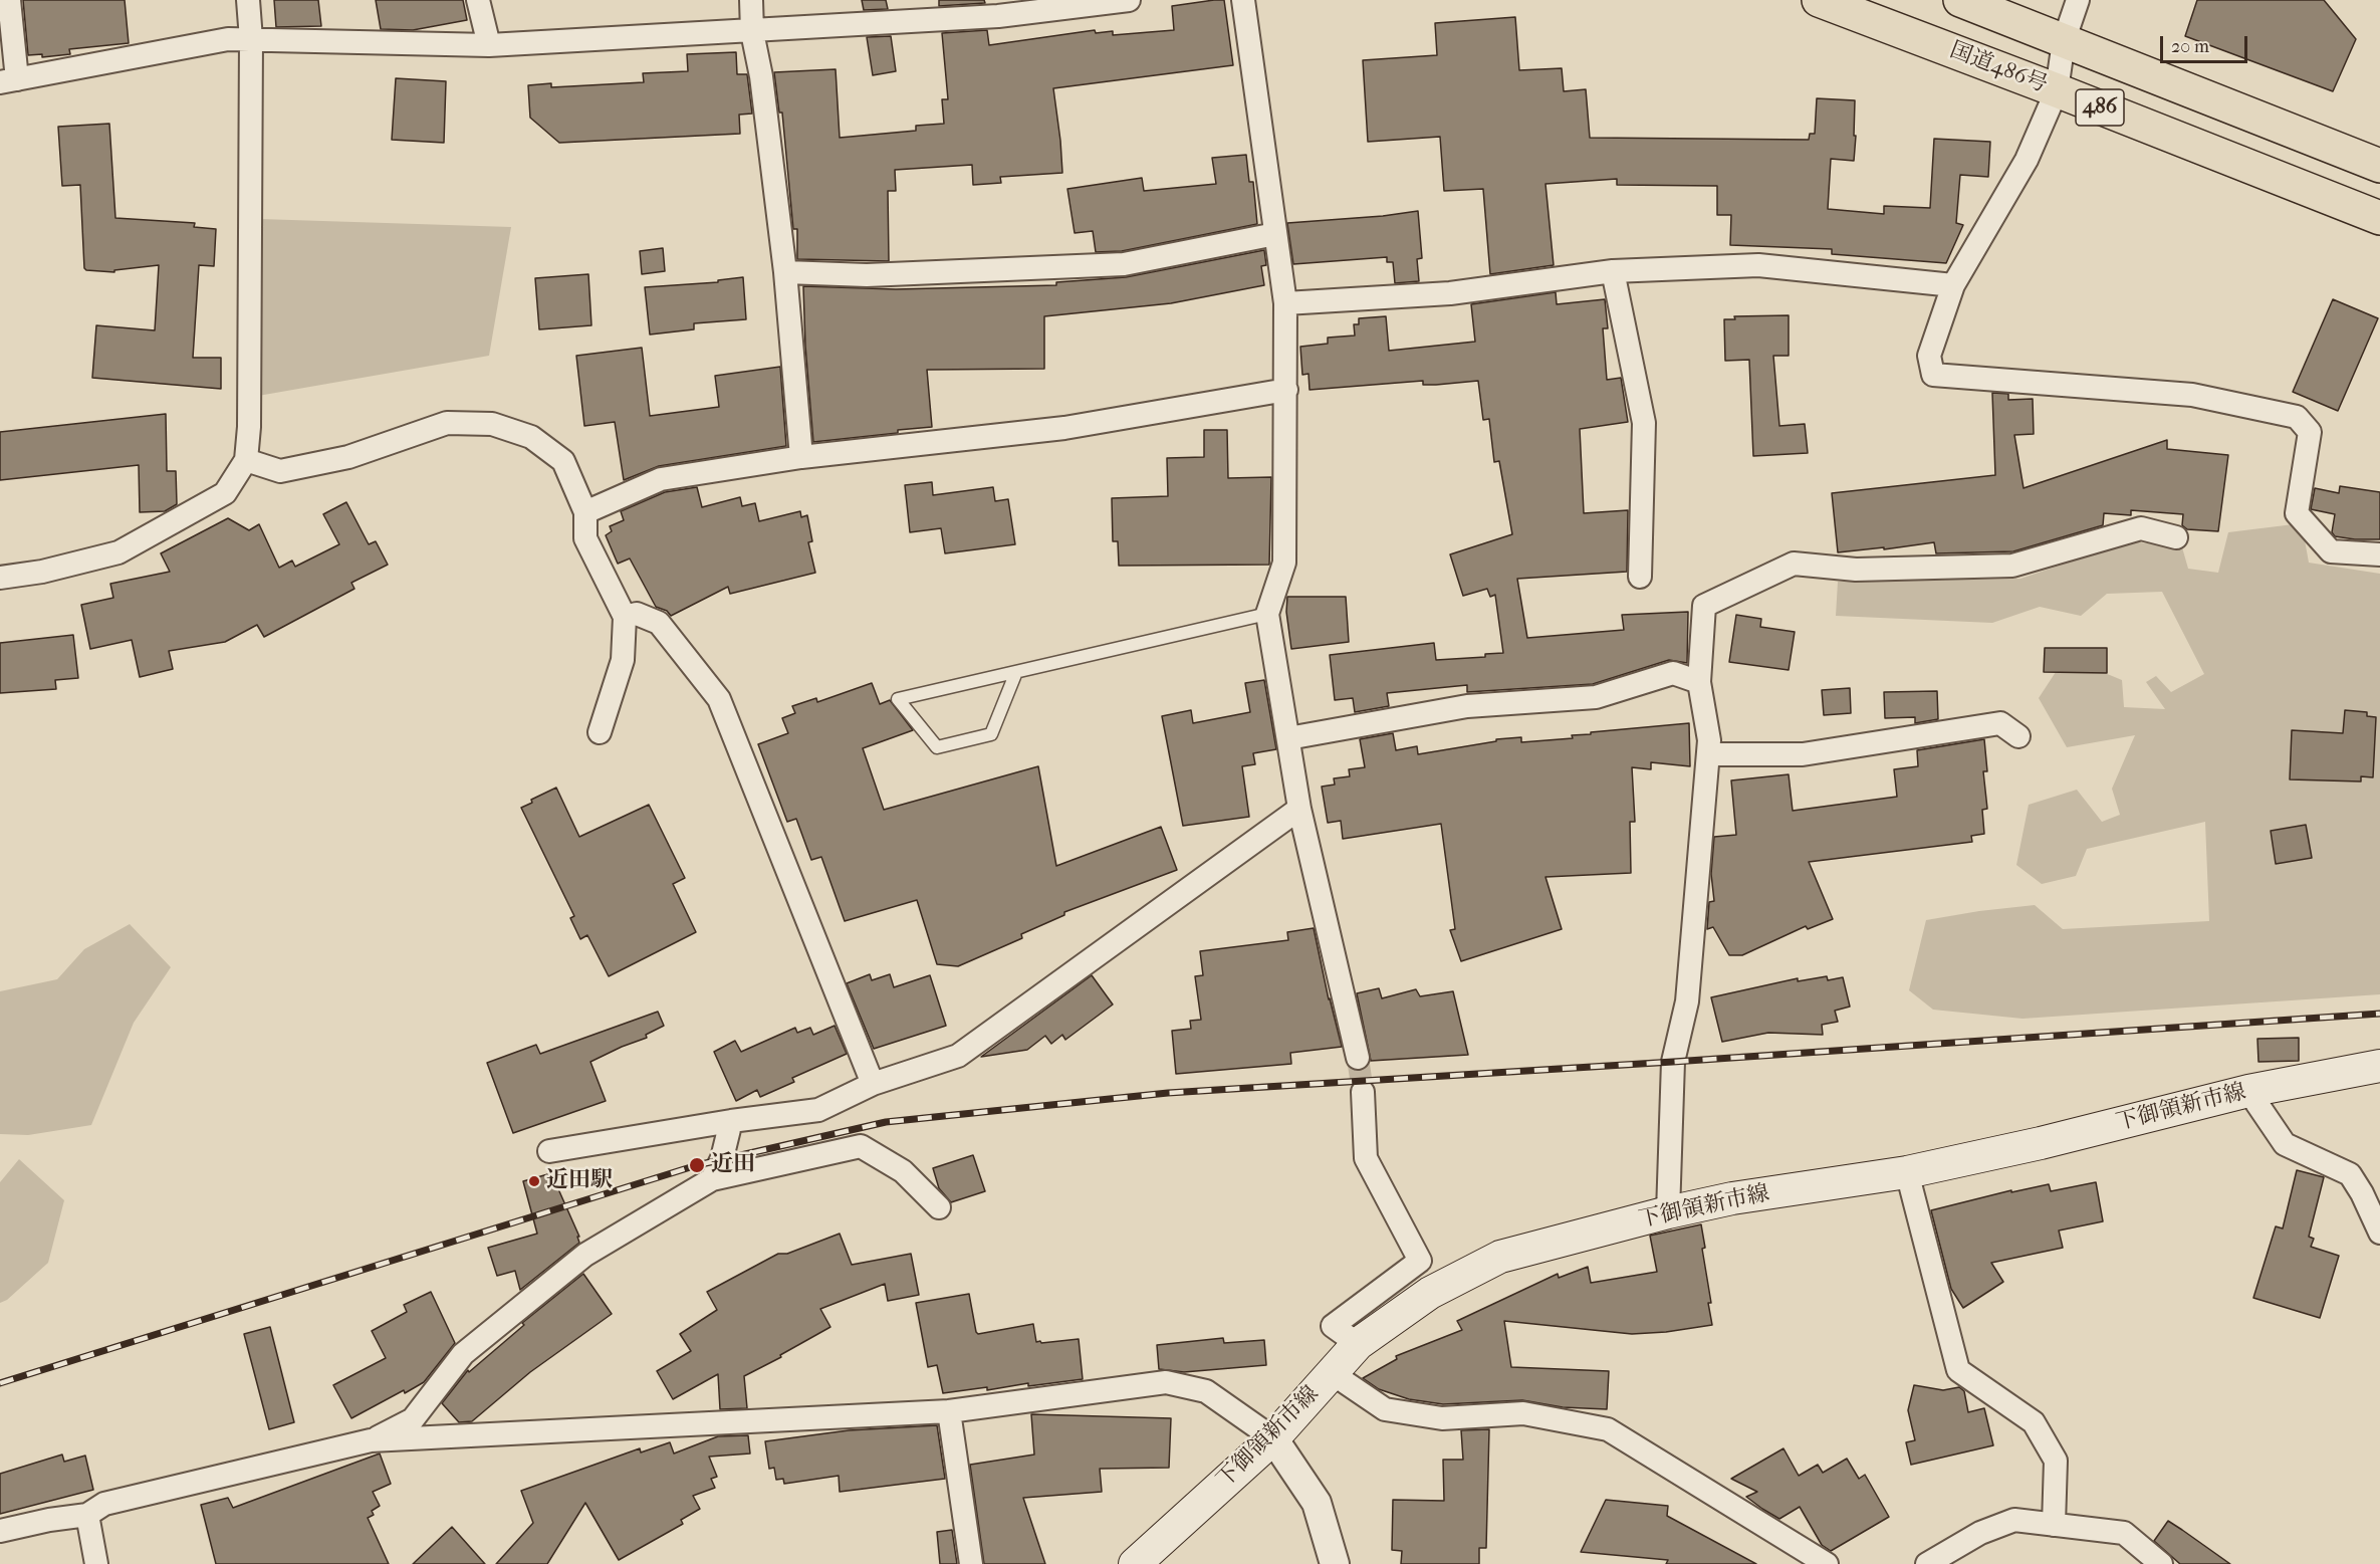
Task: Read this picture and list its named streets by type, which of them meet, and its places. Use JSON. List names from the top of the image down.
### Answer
{
  "streets": {
    "highway": ["国道486号", "486"],
    "main road": ["下御領新市線"]
  },
  "places": ["近田", "近田駅"],
  "scale_bar": "20 m"
}
